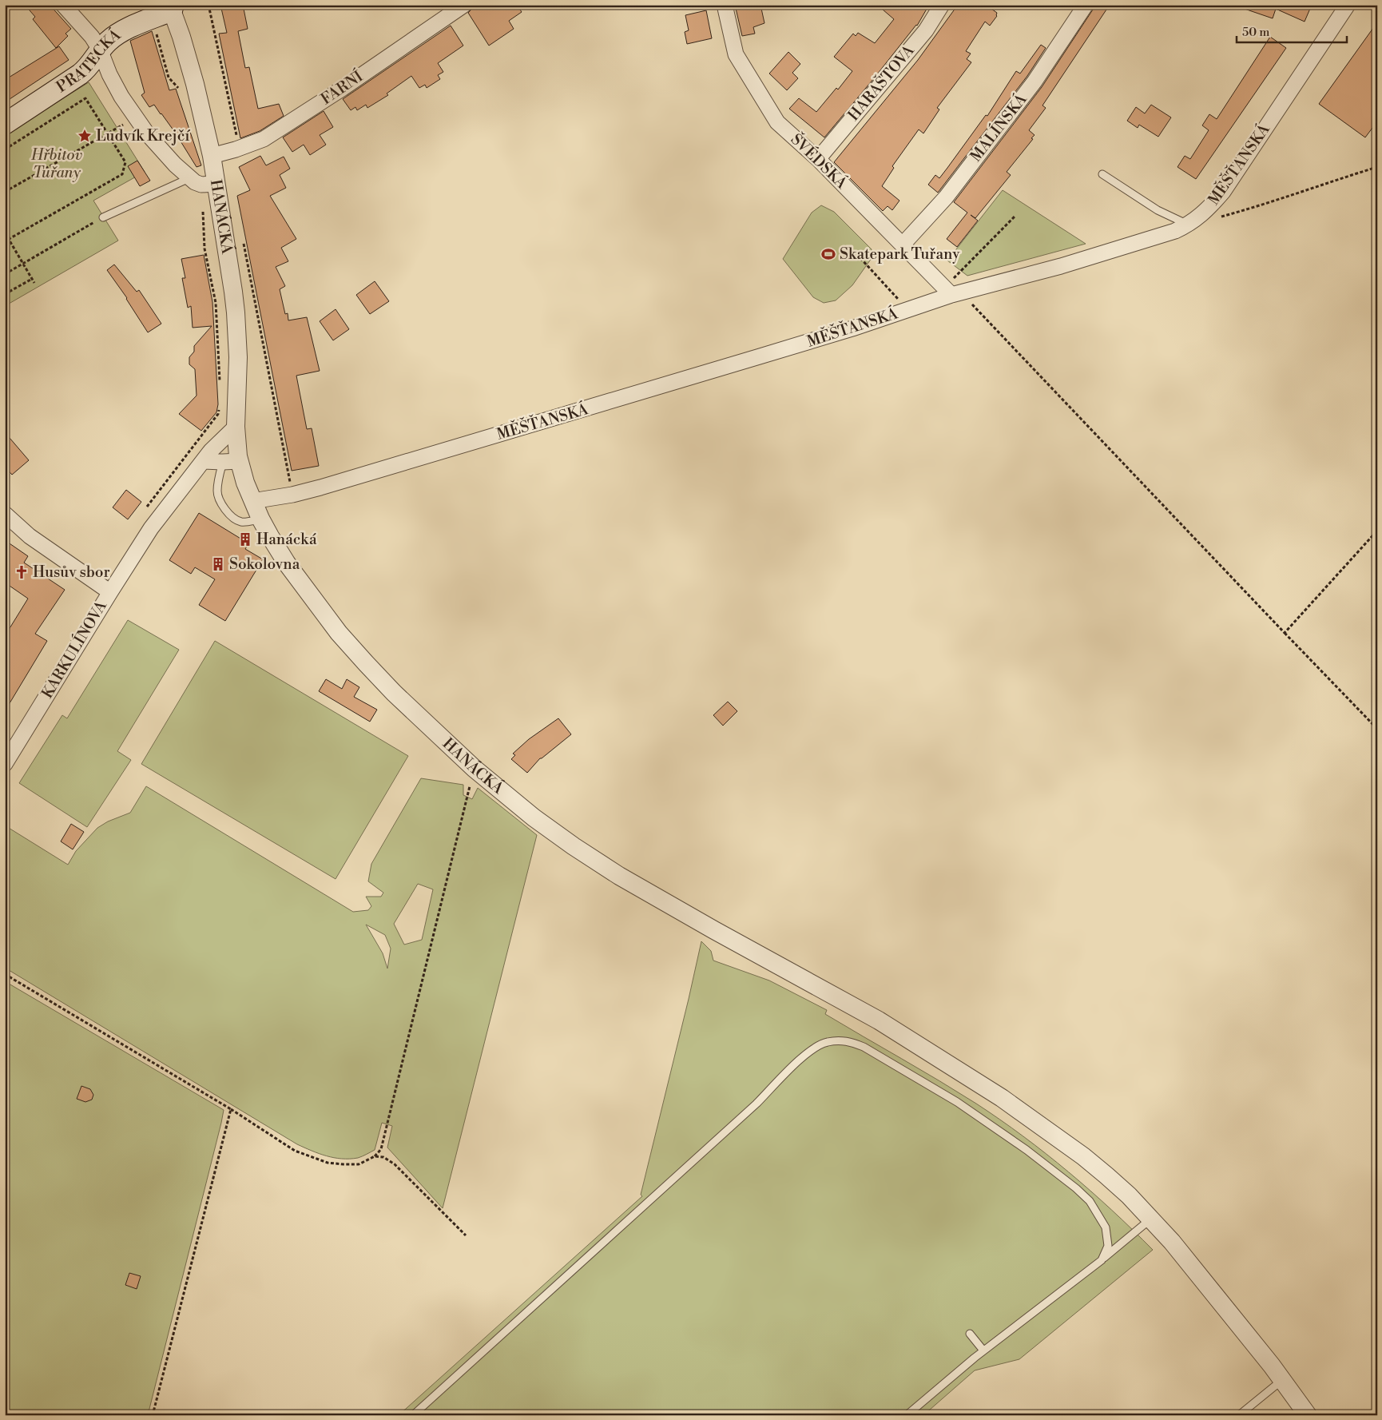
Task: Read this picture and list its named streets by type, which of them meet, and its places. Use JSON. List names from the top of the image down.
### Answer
{
  "streets": {
    "main road": ["PRATECKÁ"],
    "street": [
      "HARAŠTOVA",
      "FARNÍ",
      "MALÍNSKÁ",
      "ŠVÉDSKÁ",
      "MĚŠŤANSKÁ",
      "HANÁCKÁ",
      "KARKULÍNOVA"
    ]
  },
  "crossings": [
    ["PRATECKÁ", "HANÁCKÁ"],
    ["HARAŠTOVA", "ŠVÉDSKÁ"],
    ["FARNÍ", "HANÁCKÁ"],
    ["MALÍNSKÁ", "ŠVÉDSKÁ"],
    ["ŠVÉDSKÁ", "MĚŠŤANSKÁ"],
    ["MĚŠŤANSKÁ", "HANÁCKÁ"],
    ["HANÁCKÁ", "KARKULÍNOVA"]
  ],
  "parks": ["Hřbitov Tuřany"],
  "places": {
    "place": ["Ludvík Krejčí"],
    "sports": ["Skatepark Tuřany"],
    "building": ["Hanácká", "Sokolovna"],
    "church": ["Husův sbor"]
  },
  "scale_bar": "50 m"
}
